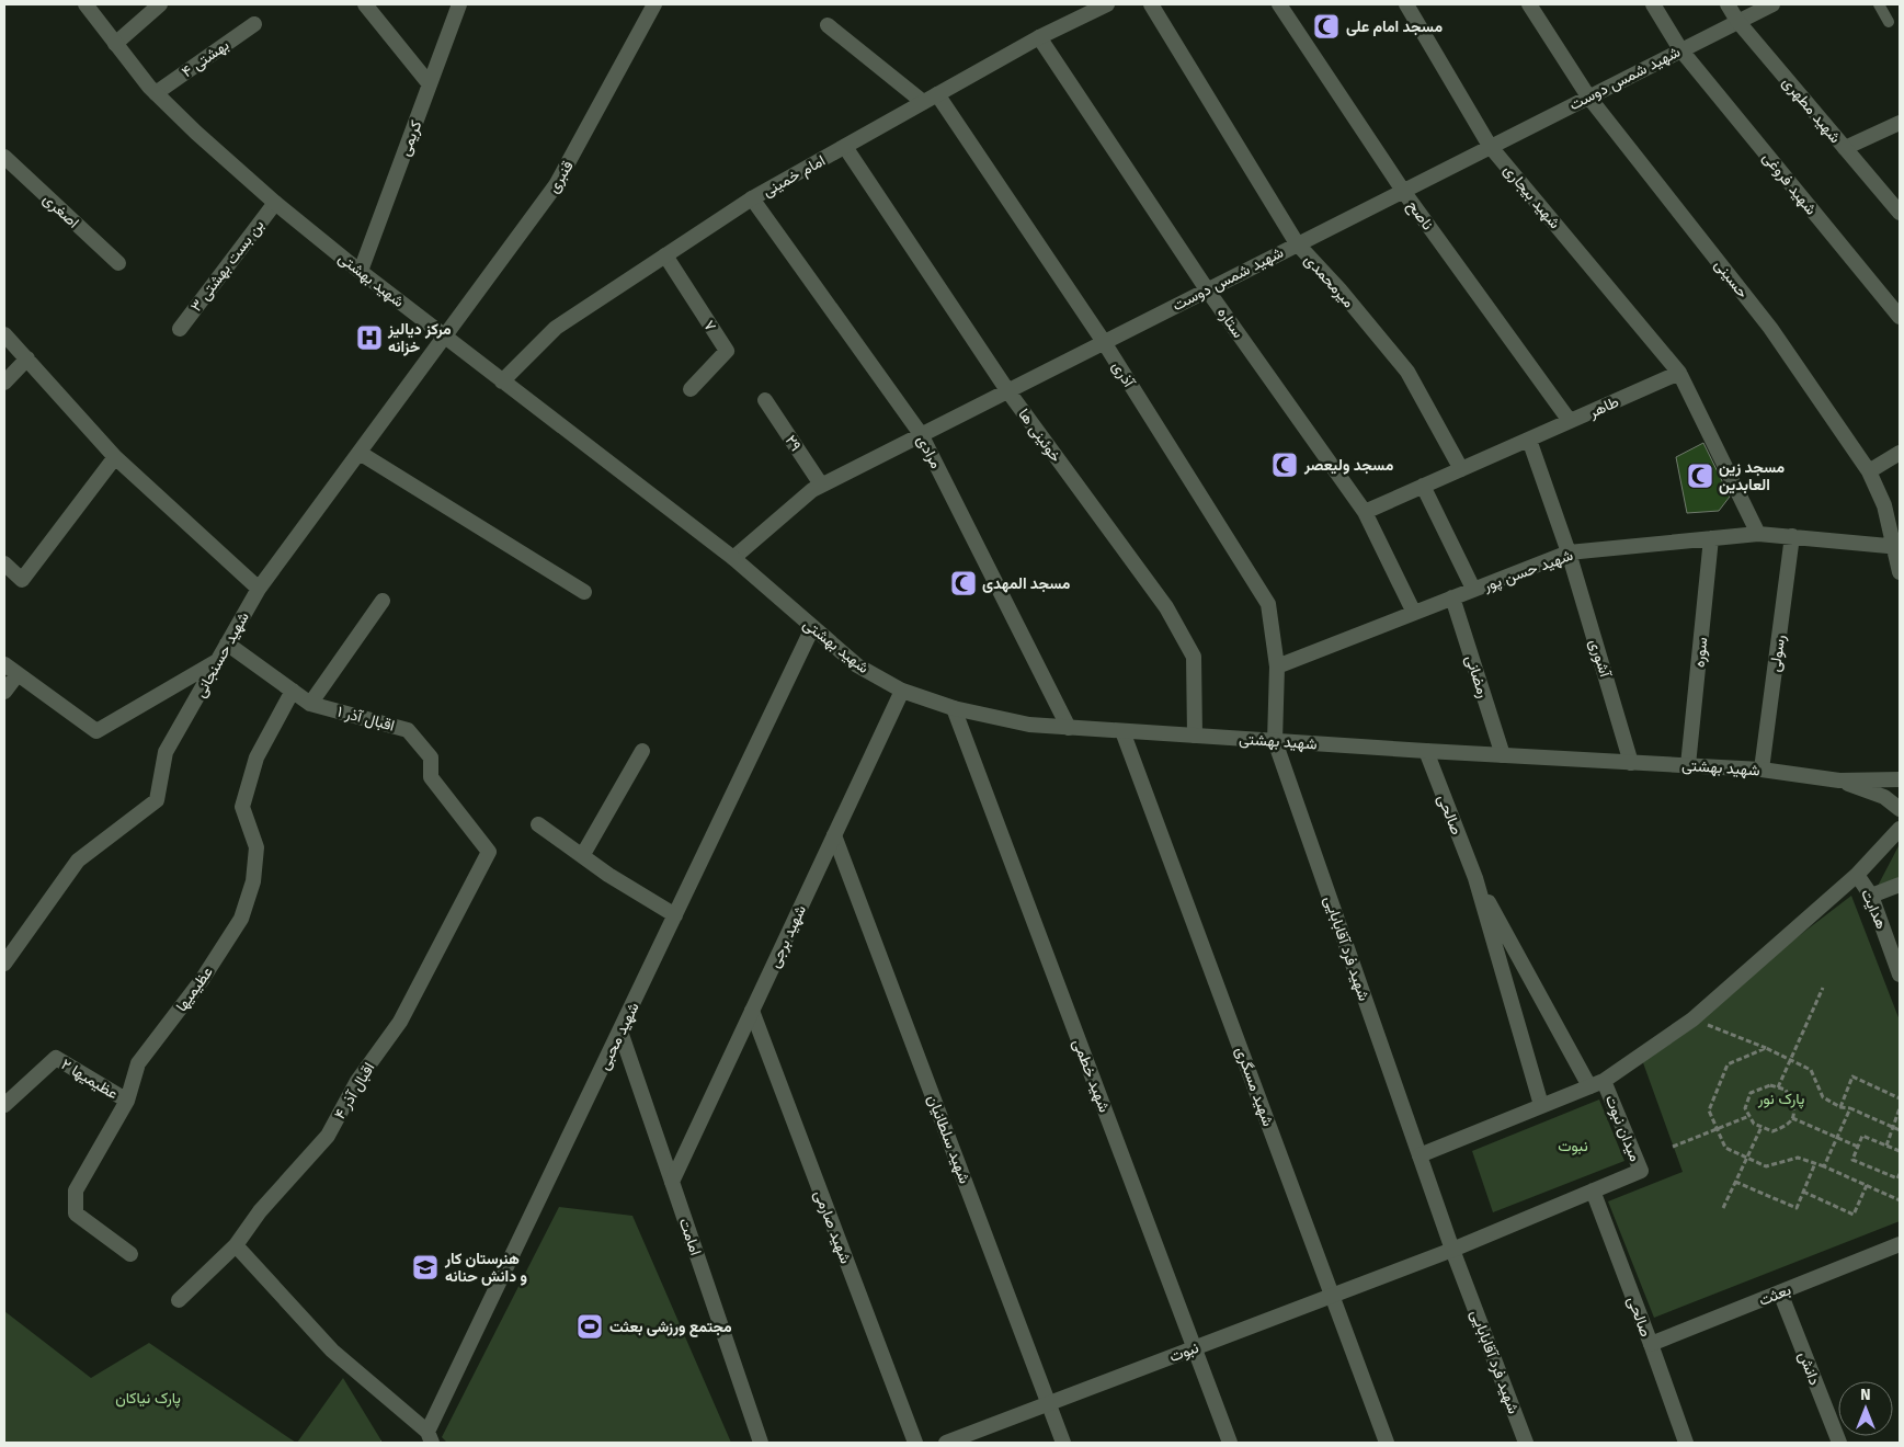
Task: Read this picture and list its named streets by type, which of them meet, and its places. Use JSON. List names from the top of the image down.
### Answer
{
  "streets": {
    "street": [
      "بهشتی ۴",
      "شهید شمس دوست",
      "شهید مطهری",
      "کریمی",
      "امام خمینی",
      "قنبری",
      "شهید فروغی",
      "شهید بیجاری",
      "اصغری",
      "ناصح",
      "بن بست بهشتی ۳",
      "حسینی",
      "شهید بهشتی",
      "میرمحمدی",
      "ستاره",
      "۷",
      "آذری",
      "طاهر",
      "خوئینی ها",
      "۲۹",
      "مرادی",
      "شهید حسن پور",
      "سوره",
      "رسولی",
      "شهید حسنجانی",
      "آشوری",
      "رمضانی",
      "اقبال آذر ۱",
      "صالحی",
      "هدایت",
      "شهید برجی",
      "شهید فرد آقابابایی",
      "عظیمیها",
      "شهید محبی",
      "شهید خطمی",
      "عظیمیها ۲",
      "شهید مسگری",
      "اقبال آذر ۴",
      "میدان نبوت",
      "شهید سلطانیان",
      "شهید صارمی",
      "امامت",
      "بعثت",
      "نبوت",
      "دانش"
    ]
  },
  "crossings": [
    ["بهشتی ۴", "شهید بهشتی"],
    ["شهید شمس دوست", "شهید مطهری"],
    ["شهید شمس دوست", "شهید فروغی"],
    ["شهید شمس دوست", "شهید بیجاری"],
    ["شهید شمس دوست", "ناصح"],
    ["شهید شمس دوست", "حسینی"],
    ["شهید شمس دوست", "شهید بهشتی"],
    ["شهید شمس دوست", "میرمحمدی"],
    ["شهید شمس دوست", "ستاره"],
    ["شهید شمس دوست", "آذری"],
    ["شهید شمس دوست", "خوئینی ها"],
    ["شهید شمس دوست", "۲۹"],
    ["شهید شمس دوست", "مرادی"],
    ["کریمی", "شهید بهشتی"],
    ["امام خمینی", "شهید بهشتی"],
    ["امام خمینی", "ستاره"],
    ["امام خمینی", "۷"],
    ["امام خمینی", "آذری"],
    ["امام خمینی", "خوئینی ها"],
    ["امام خمینی", "مرادی"],
    ["قنبری", "شهید بهشتی"],
    ["قنبری", "شهید حسنجانی"],
    ["شهید بیجاری", "طاهر"],
    ["ناصح", "طاهر"],
    ["بن بست بهشتی ۳", "شهید بهشتی"],
    ["حسینی", "شهید حسن پور"],
    ["شهید بهشتی", "خوئینی ها"],
    ["شهید بهشتی", "مرادی"],
    ["شهید بهشتی", "سوره"],
    ["شهید بهشتی", "رسولی"],
    ["شهید بهشتی", "شهید حسنجانی"],
    ["شهید بهشتی", "آشوری"],
    ["شهید بهشتی", "رمضانی"],
    ["شهید بهشتی", "صالحی"],
    ["شهید بهشتی", "شهید برجی"],
    ["شهید بهشتی", "شهید فرد آقابابایی"],
    ["شهید بهشتی", "شهید محبی"],
    ["شهید بهشتی", "شهید خطمی"],
    ["شهید بهشتی", "شهید مسگری"],
    ["میرمحمدی", "طاهر"],
    ["ستاره", "طاهر"],
    ["ستاره", "شهید حسن پور"],
    ["آذری", "شهید حسن پور"],
    ["طاهر", "آشوری"],
    ["شهید حسن پور", "سوره"],
    ["شهید حسن پور", "رسولی"],
    ["شهید حسن پور", "آشوری"],
    ["شهید حسن پور", "رمضانی"],
    ["شهید حسنجانی", "اقبال آذر ۱"],
    ["اقبال آذر ۱", "عظیمیها"],
    ["اقبال آذر ۱", "اقبال آذر ۴"],
    ["صالحی", "میدان نبوت"],
    ["صالحی", "بعثت"],
    ["شهید برجی", "شهید سلطانیان"],
    ["شهید برجی", "شهید صارمی"],
    ["شهید برجی", "امامت"],
    ["شهید فرد آقابابایی", "میدان نبوت"],
    ["شهید فرد آقابابایی", "نبوت"],
    ["عظیمیها", "عظیمیها ۲"],
    ["شهید محبی", "امامت"],
    ["شهید خطمی", "نبوت"],
    ["شهید مسگری", "نبوت"],
    ["میدان نبوت", "نبوت"],
    ["شهید سلطانیان", "نبوت"],
    ["بعثت", "دانش"]
  ],
  "parks": ["پارک نور", "نبوت", "پارک نیاکان"],
  "places": {
    "mosque": [
      "مسجد امام علی",
      "مسجد ولیعصر",
      "مسجد زین العابدین",
      "مسجد المهدی"
    ],
    "hospital": ["مرکز دیالیز خزانه"],
    "school or university": ["هنرستان کار و دانش حنانه"],
    "sports": ["مجتمع ورزشی بعثت"]
  },
  "north": "top"
}
